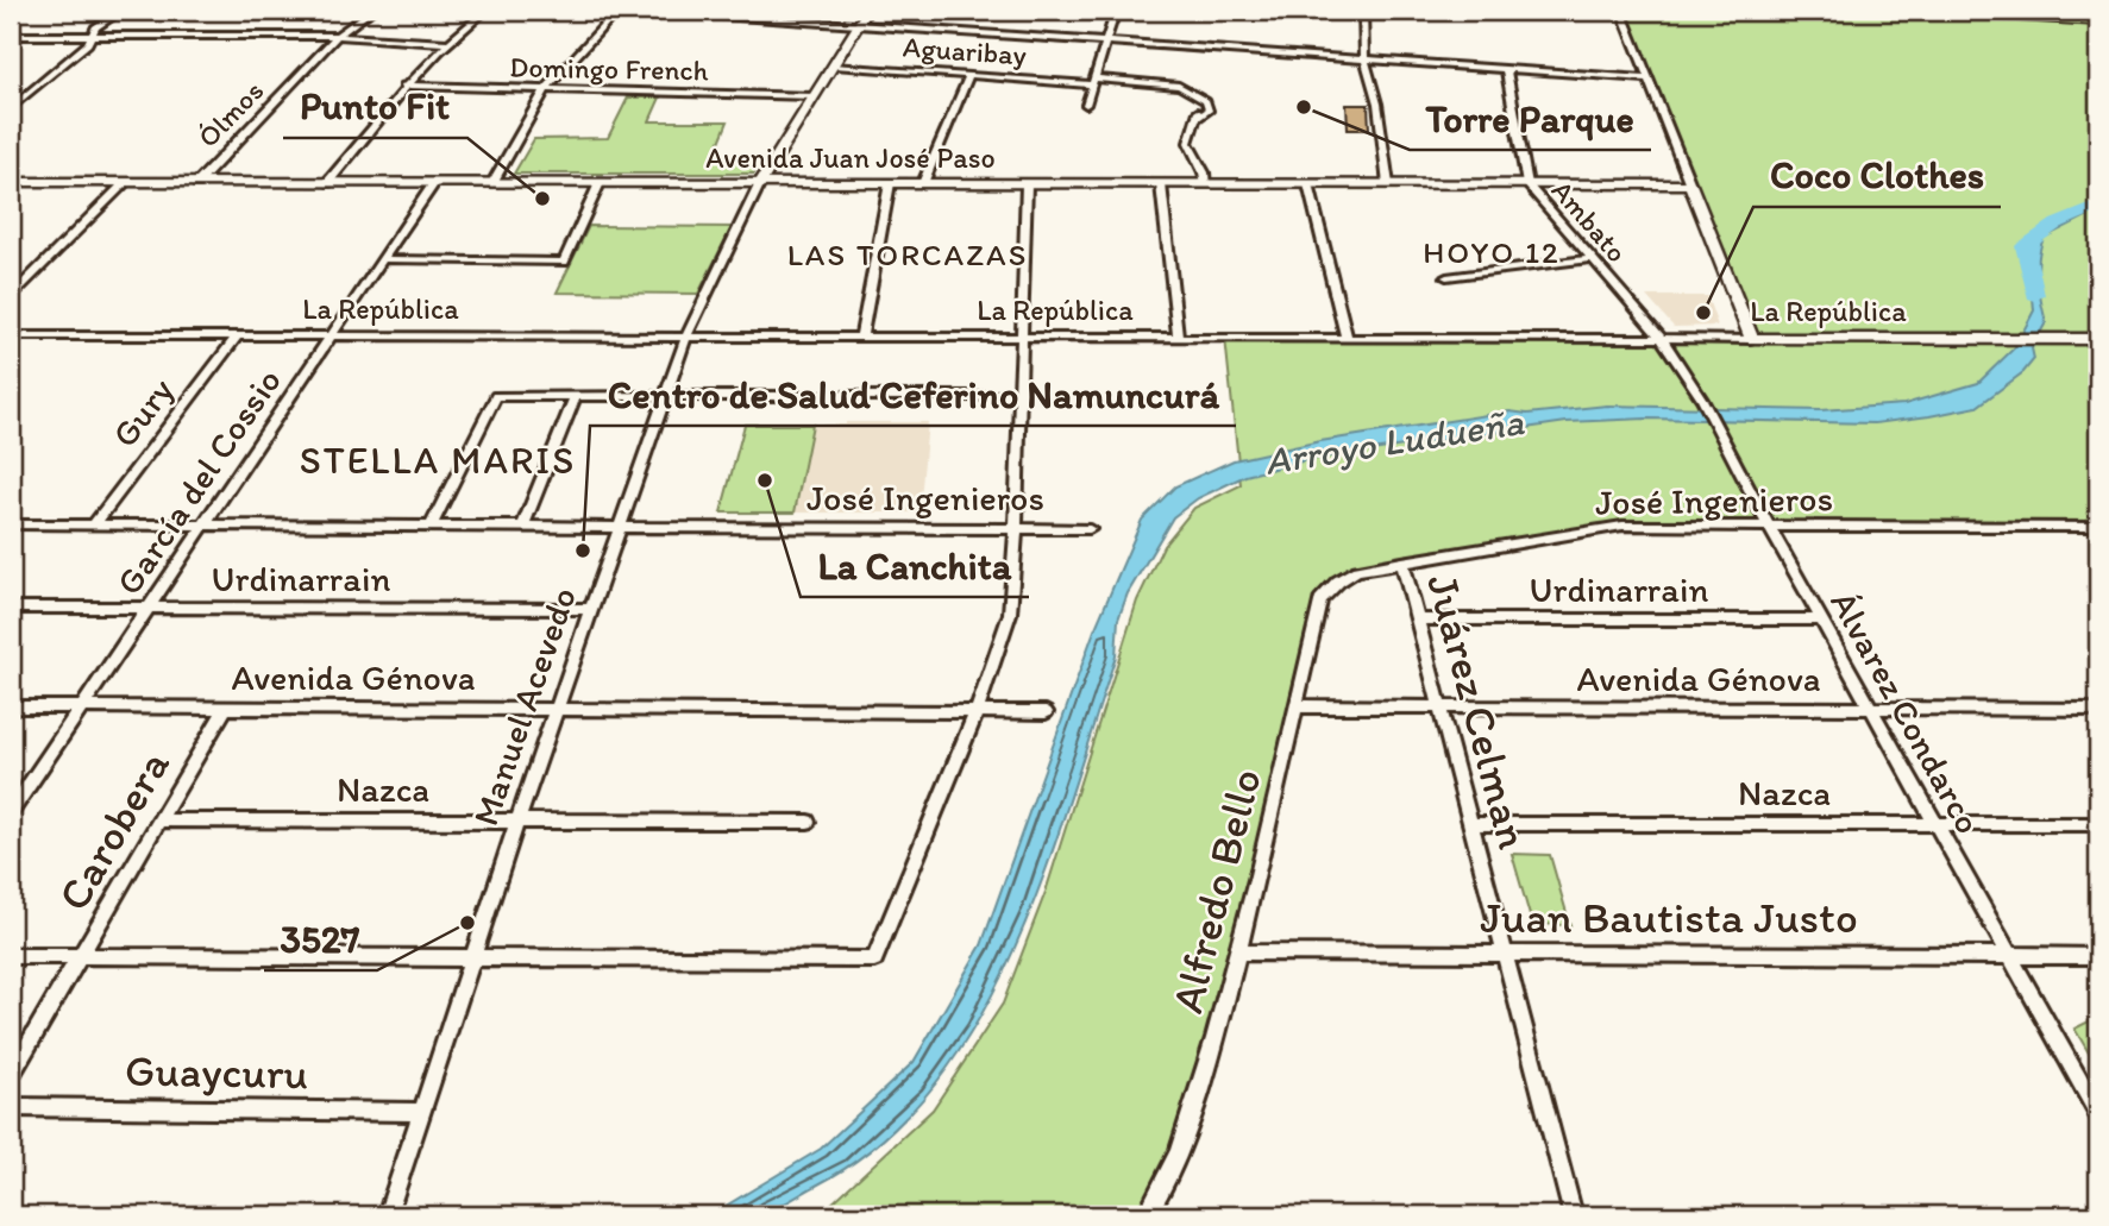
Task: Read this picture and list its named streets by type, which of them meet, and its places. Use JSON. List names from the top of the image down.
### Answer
{
  "streets": {
    "main road": ["Avenida Juan José Paso", "La República"],
    "street": [
      "Aguaribay",
      "Domingo French",
      "Ólmos",
      "Ambato",
      "Gury",
      "García del Cossio",
      "José Ingenieros",
      "Urdinarrain",
      "Avenida Génova",
      "Manuel Acevedo",
      "Juárez Celman",
      "Álvarez Condarco",
      "Nazca",
      "Carobera",
      "Alfredo Bello",
      "Juan Bautista Justo",
      "Guaycuru"
    ]
  },
  "crossings": [
    ["Aguaribay", "Avenida Juan José Paso"],
    ["Aguaribay", "Manuel Acevedo"],
    ["Domingo French", "Manuel Acevedo"],
    ["Ólmos", "Avenida Juan José Paso"],
    ["Avenida Juan José Paso", "Ambato"],
    ["Avenida Juan José Paso", "García del Cossio"],
    ["Avenida Juan José Paso", "Manuel Acevedo"],
    ["Ambato", "La República"],
    ["Ambato", "Álvarez Condarco"],
    ["La República", "Gury"],
    ["La República", "García del Cossio"],
    ["La República", "Manuel Acevedo"],
    ["La República", "Álvarez Condarco"],
    ["Gury", "José Ingenieros"],
    ["García del Cossio", "José Ingenieros"],
    ["García del Cossio", "Urdinarrain"],
    ["García del Cossio", "Avenida Génova"],
    ["José Ingenieros", "Manuel Acevedo"],
    ["José Ingenieros", "Juárez Celman"],
    ["José Ingenieros", "Álvarez Condarco"],
    ["José Ingenieros", "Alfredo Bello"],
    ["Urdinarrain", "Manuel Acevedo"],
    ["Urdinarrain", "Juárez Celman"],
    ["Urdinarrain", "Álvarez Condarco"],
    ["Avenida Génova", "Manuel Acevedo"],
    ["Avenida Génova", "Juárez Celman"],
    ["Avenida Génova", "Álvarez Condarco"],
    ["Avenida Génova", "Carobera"],
    ["Avenida Génova", "Alfredo Bello"],
    ["Manuel Acevedo", "Nazca"],
    ["Manuel Acevedo", "Guaycuru"],
    ["Juárez Celman", "Nazca"],
    ["Juárez Celman", "Juan Bautista Justo"],
    ["Álvarez Condarco", "Nazca"],
    ["Álvarez Condarco", "Juan Bautista Justo"],
    ["Nazca", "Carobera"],
    ["Alfredo Bello", "Juan Bautista Justo"]
  ],
  "districts": ["HOYO 12", "LAS TORCAZAS", "STELLA MARIS"],
  "water": ["Arroyo Ludueña"],
  "places": [
    "Torre Parque",
    "Punto Fit",
    "Coco Clothes",
    "La Canchita",
    "Centro de Salud Ceferino Namuncurá",
    "3527"
  ]
}
